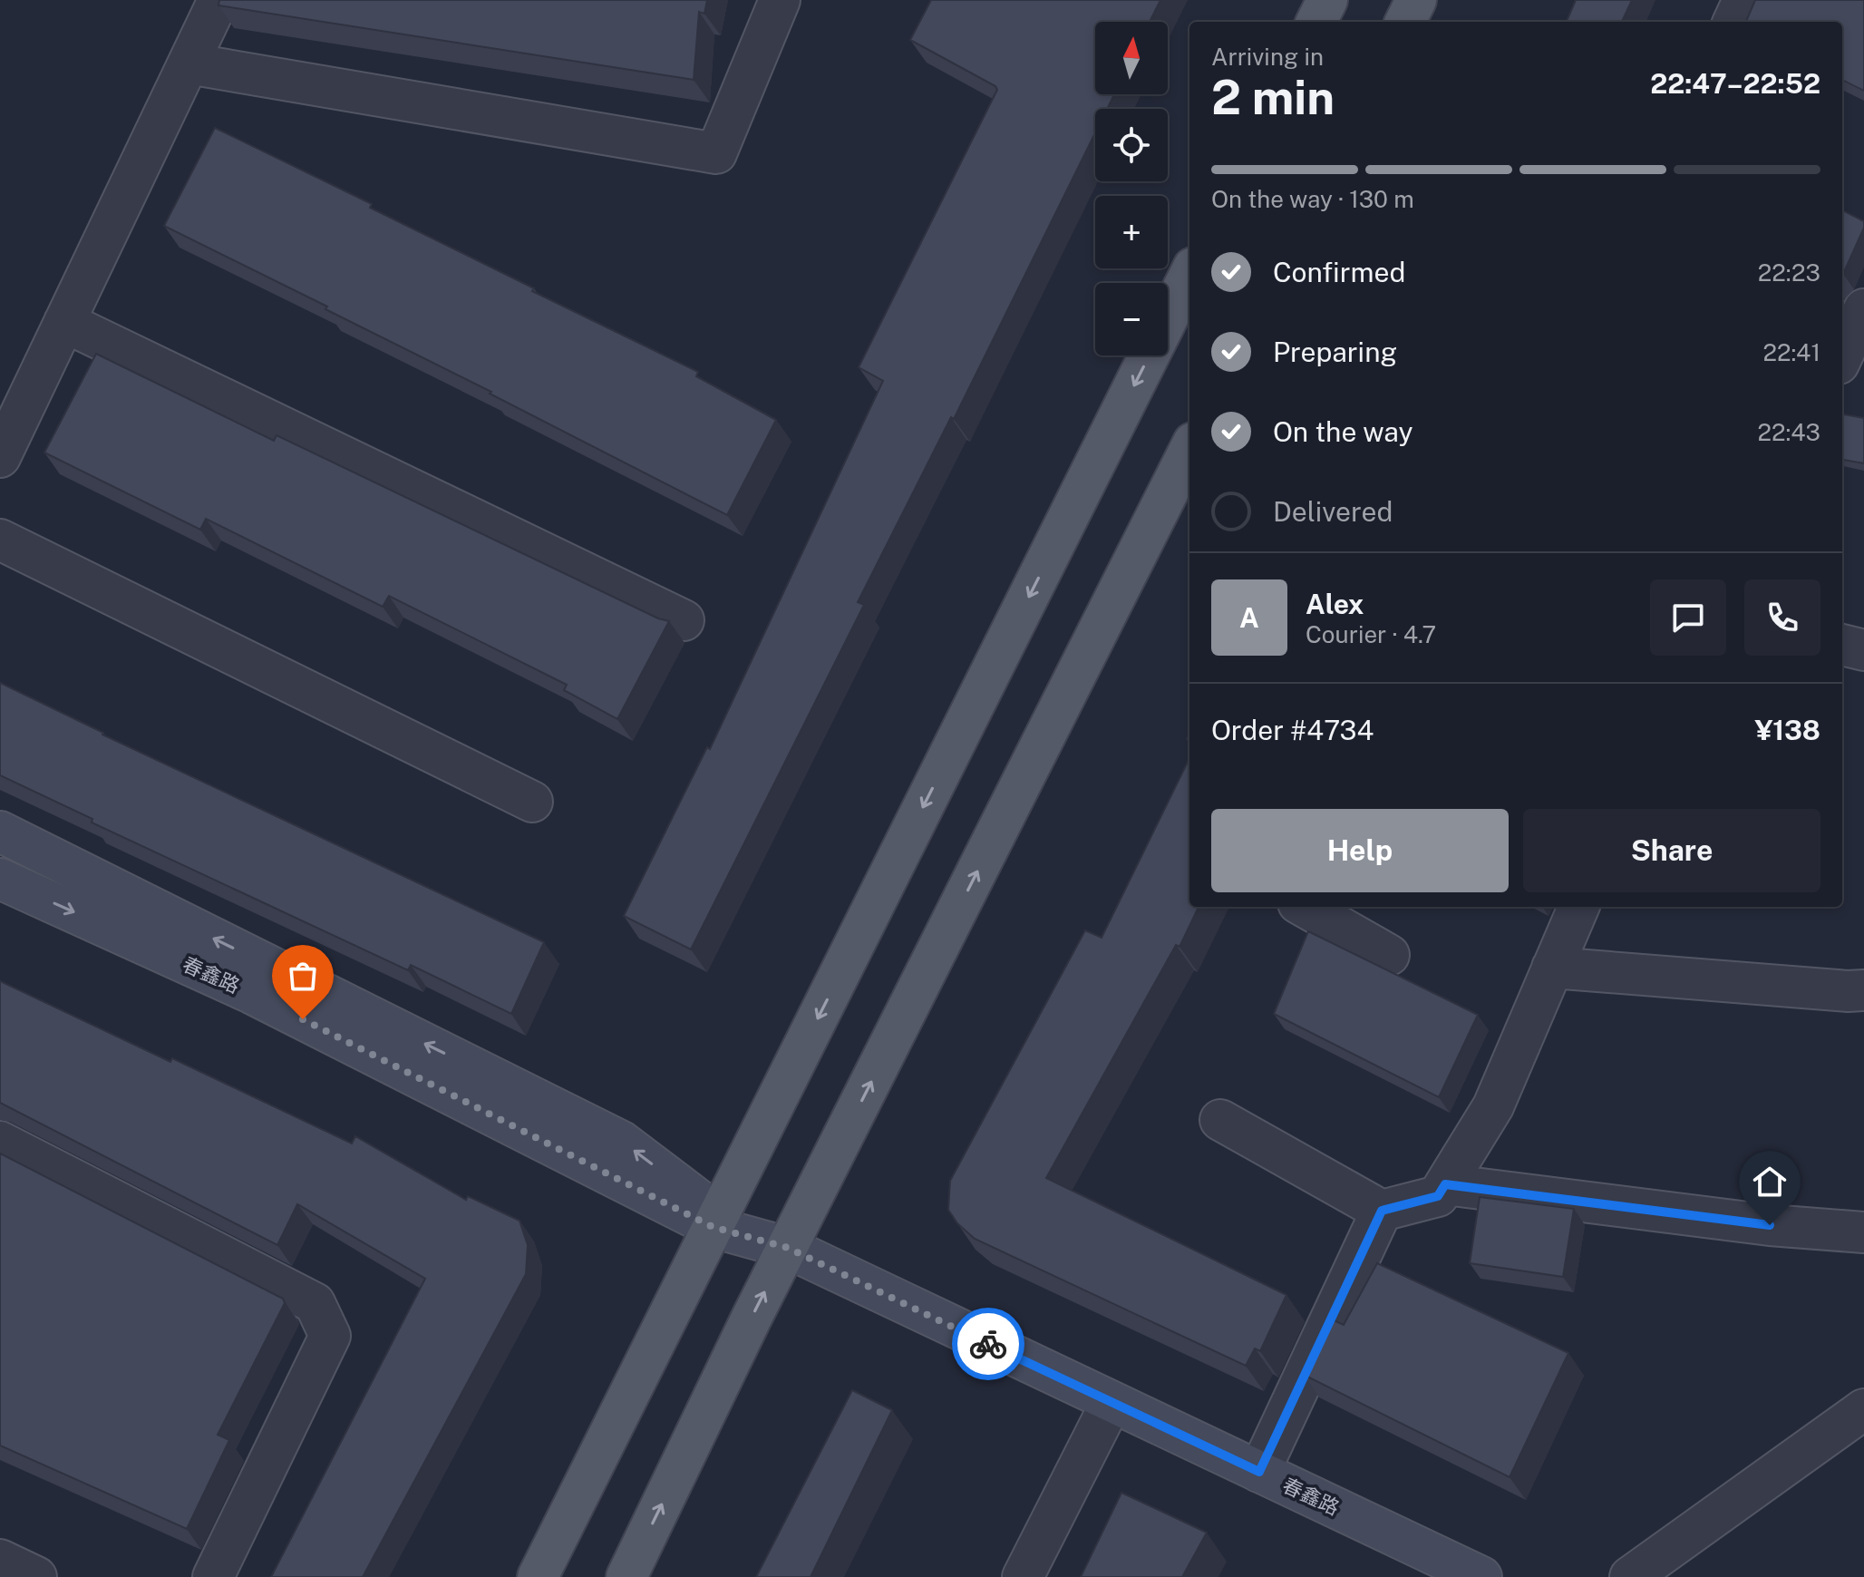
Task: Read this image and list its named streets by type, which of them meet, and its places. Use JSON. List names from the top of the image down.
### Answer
{
  "streets": {
    "main road": ["春鑫路"]
  },
  "north": "top",
  "page": {
    "map_buttons": ["+", "−"],
    "heading": ["2 min", "Arriving in", "22:47–22:52"],
    "panel": [
      "Alex",
      "Courier · 4.7",
      "Order #4734",
      "¥138"
    ],
    "bar": "On the way · 130 m",
    "list": [
      ["Confirmed", "22:23"],
      ["Preparing", "22:41"],
      ["On the way", "22:43"],
      "Delivered"
    ],
    "round": "A",
    "buttons": ["Help", "Share"]
  }
}
